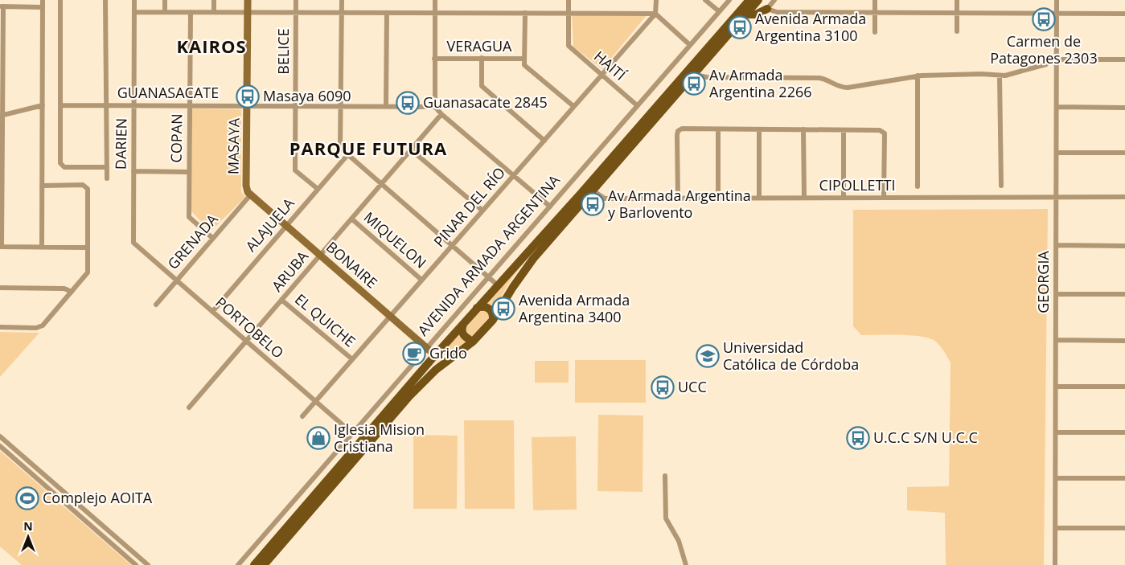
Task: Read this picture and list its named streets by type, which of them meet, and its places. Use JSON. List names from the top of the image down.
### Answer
{
  "streets": {
    "main road": ["AVENIDA ARMADA ARGENTINA"],
    "street": [
      "VERAGUA",
      "BELICE",
      "HAITÍ",
      "GUANASACATE",
      "COPAN",
      "DARIEN",
      "MASAYA",
      "CIPOLLETTI",
      "PINAR DEL RÍO",
      "ALAJUELA",
      "MIQUELON",
      "GRENADA",
      "BONAIRE",
      "ARUBA",
      "GEORGIA",
      "EL QUICHE",
      "PORTOBELO"
    ]
  },
  "crossings": [
    ["BELICE", "GUANASACATE"],
    ["BELICE", "ALAJUELA"],
    ["HAITÍ", "PINAR DEL RÍO"],
    ["HAITÍ", "AVENIDA ARMADA ARGENTINA"],
    ["GUANASACATE", "COPAN"],
    ["GUANASACATE", "DARIEN"],
    ["GUANASACATE", "MASAYA"],
    ["COPAN", "GRENADA"],
    ["DARIEN", "PORTOBELO"],
    ["MASAYA", "GRENADA"],
    ["MASAYA", "BONAIRE"],
    ["CIPOLLETTI", "GEORGIA"],
    ["PINAR DEL RÍO", "MIQUELON"],
    ["PINAR DEL RÍO", "BONAIRE"],
    ["PINAR DEL RÍO", "EL QUICHE"],
    ["PINAR DEL RÍO", "PORTOBELO"],
    ["ALAJUELA", "BONAIRE"],
    ["ALAJUELA", "PORTOBELO"],
    ["MIQUELON", "ARUBA"],
    ["GRENADA", "BONAIRE"],
    ["GRENADA", "PORTOBELO"],
    ["AVENIDA ARMADA ARGENTINA", "BONAIRE"],
    ["AVENIDA ARMADA ARGENTINA", "PORTOBELO"],
    ["BONAIRE", "ARUBA"],
    ["ARUBA", "EL QUICHE"],
    ["ARUBA", "PORTOBELO"]
  ],
  "districts": ["KAIROS", "PARQUE FUTURA"],
  "places": {
    "bus stop": [
      "Carmen de Patagones 2303",
      "Avenida Armada Argentina 3100",
      "Av Armada Argentina 2266",
      "Masaya 6090",
      "Guanasacate 2845",
      "Av Armada Argentina y Barlovento",
      "Avenida Armada Argentina 3400",
      "UCC",
      "U.C.C S/N U.C.C"
    ],
    "cafe": ["Grido"],
    "school or university": ["Universidad Católica de Córdoba"],
    "shop": ["Iglesia Mision Cristiana"],
    "sports": ["Complejo AOITA"]
  },
  "north": "top"
}
